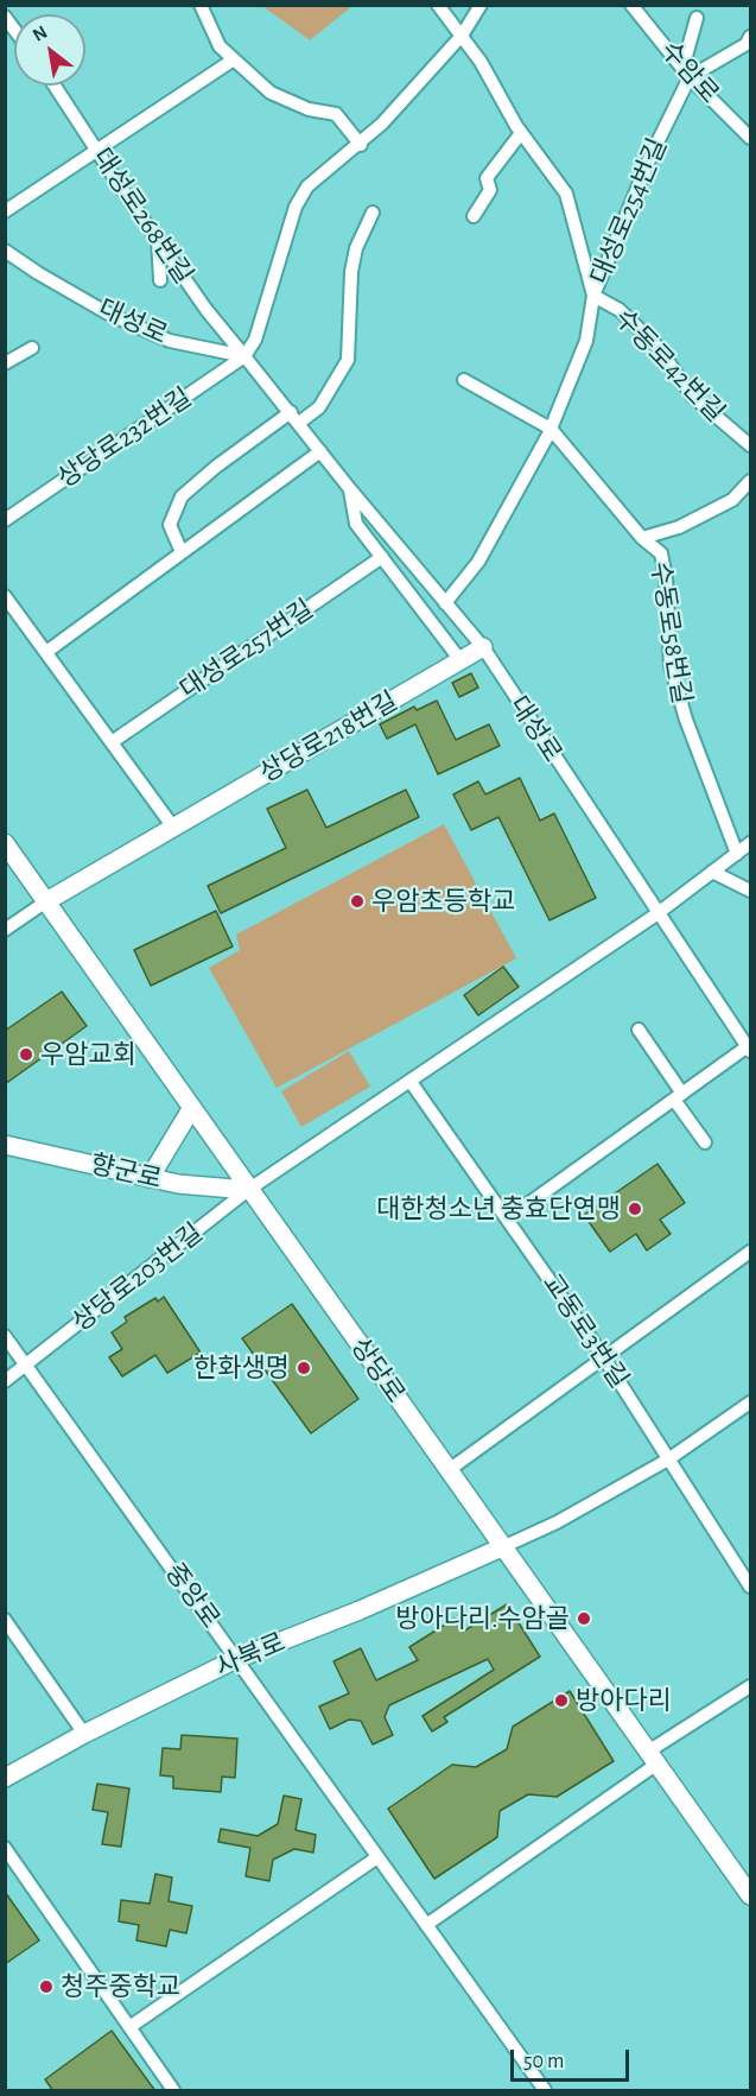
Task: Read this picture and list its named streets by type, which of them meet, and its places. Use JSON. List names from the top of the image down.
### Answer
{
  "streets": {
    "street": [
      "수암로",
      "대성로254번길",
      "대성로268번길",
      "대성로",
      "수동로42번길",
      "상당로232번길",
      "수동로58번길",
      "대성로257번길",
      "상당로218번길",
      "향군로",
      "상당로203번길",
      "교동로3번길",
      "상당로",
      "중앙로",
      "사북로"
    ]
  },
  "crossings": [
    ["수암로", "대성로254번길"],
    ["대성로254번길", "대성로"],
    ["대성로254번길", "수동로42번길"],
    ["대성로254번길", "수동로58번길"],
    ["대성로268번길", "대성로"],
    ["대성로268번길", "상당로232번길"],
    ["대성로", "상당로232번길"],
    ["대성로", "상당로218번길"],
    ["대성로", "상당로203번길"],
    ["수동로58번길", "상당로203번길"],
    ["상당로218번길", "상당로"],
    ["향군로", "상당로203번길"],
    ["향군로", "상당로"],
    ["상당로203번길", "교동로3번길"],
    ["상당로203번길", "상당로"],
    ["상당로203번길", "중앙로"],
    ["상당로", "사북로"],
    ["중앙로", "사북로"]
  ],
  "places": [
    "우암초등학교",
    "우암교회",
    "대한청소년 충효단연맹",
    "한화생명",
    "방아다리.수암골",
    "방아다리",
    "청주중학교"
  ],
  "scale_bar": "50 m",
  "north": "top left"
}
